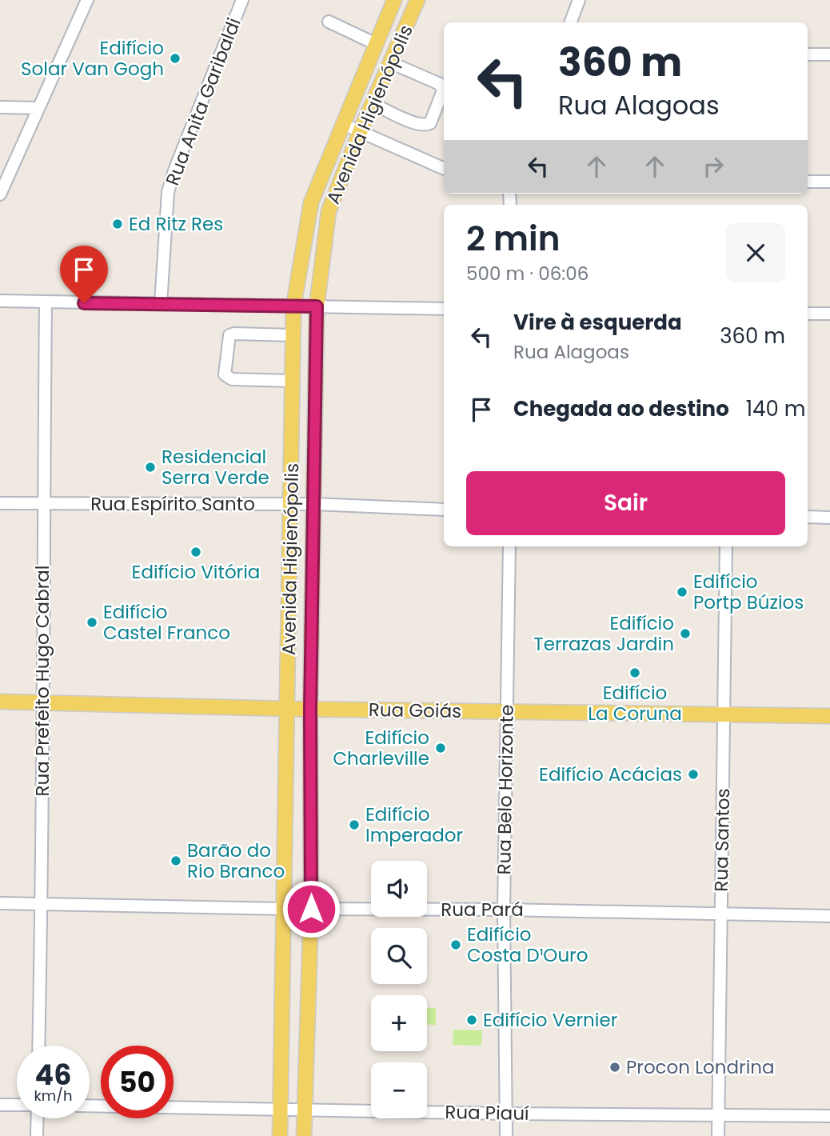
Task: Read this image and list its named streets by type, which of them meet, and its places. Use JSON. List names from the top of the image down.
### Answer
{
  "streets": {
    "main road": ["Avenida Higienópolis", "Rua Goiás"],
    "street": [
      "Rua Anita Garibaldi",
      "Rua Espírito Santo",
      "Rua Prefeito Hugo Cabral",
      "Rua Belo Horizonte",
      "Rua Santos",
      "Rua Pará",
      "Rua Piauí"
    ]
  },
  "crossings": [
    ["Avenida Higienópolis", "Rua Espírito Santo"],
    ["Avenida Higienópolis", "Rua Goiás"],
    ["Avenida Higienópolis", "Rua Pará"],
    ["Avenida Higienópolis", "Rua Piauí"],
    ["Rua Espírito Santo", "Rua Prefeito Hugo Cabral"],
    ["Rua Prefeito Hugo Cabral", "Rua Goiás"],
    ["Rua Prefeito Hugo Cabral", "Rua Pará"],
    ["Rua Goiás", "Rua Belo Horizonte"],
    ["Rua Goiás", "Rua Santos"],
    ["Rua Belo Horizonte", "Rua Pará"],
    ["Rua Belo Horizonte", "Rua Piauí"],
    ["Rua Santos", "Rua Pará"],
    ["Rua Santos", "Rua Piauí"]
  ],
  "places": [
    "Edifício Solar Van Gogh",
    "Ed Ritz Res",
    "Residencial Serra Verde",
    "Edifício Vitória",
    "Edifício Portp Búzios",
    "Edifício Castel Franco",
    "Edifício Terrazas Jardin",
    "Edifício La Coruna",
    "Edifício Charleville",
    "Edifício Acácias",
    "Edifício Imperador",
    "Barão do Rio Branco",
    "Edifício Costa D¹Ouro",
    "Edifício Vernier",
    "Procon Londrina"
  ],
  "page": {
    "turn": ["360 m", "Rua Alagoas"],
    "heading": ["2 min", "500 m · 06:06"],
    "list": [
      {
        "name": "Vire à esquerda",
        "note": "Rua Alagoas",
        "value": "360 m"
      },
      {
        "name": "Chegada ao destino",
        "value": "140 m"
      }
    ],
    "buttons": "Sair",
    "map_buttons": ["+", "−"],
    "speed": "46 km/h",
    "limit": "50"
  }
}
